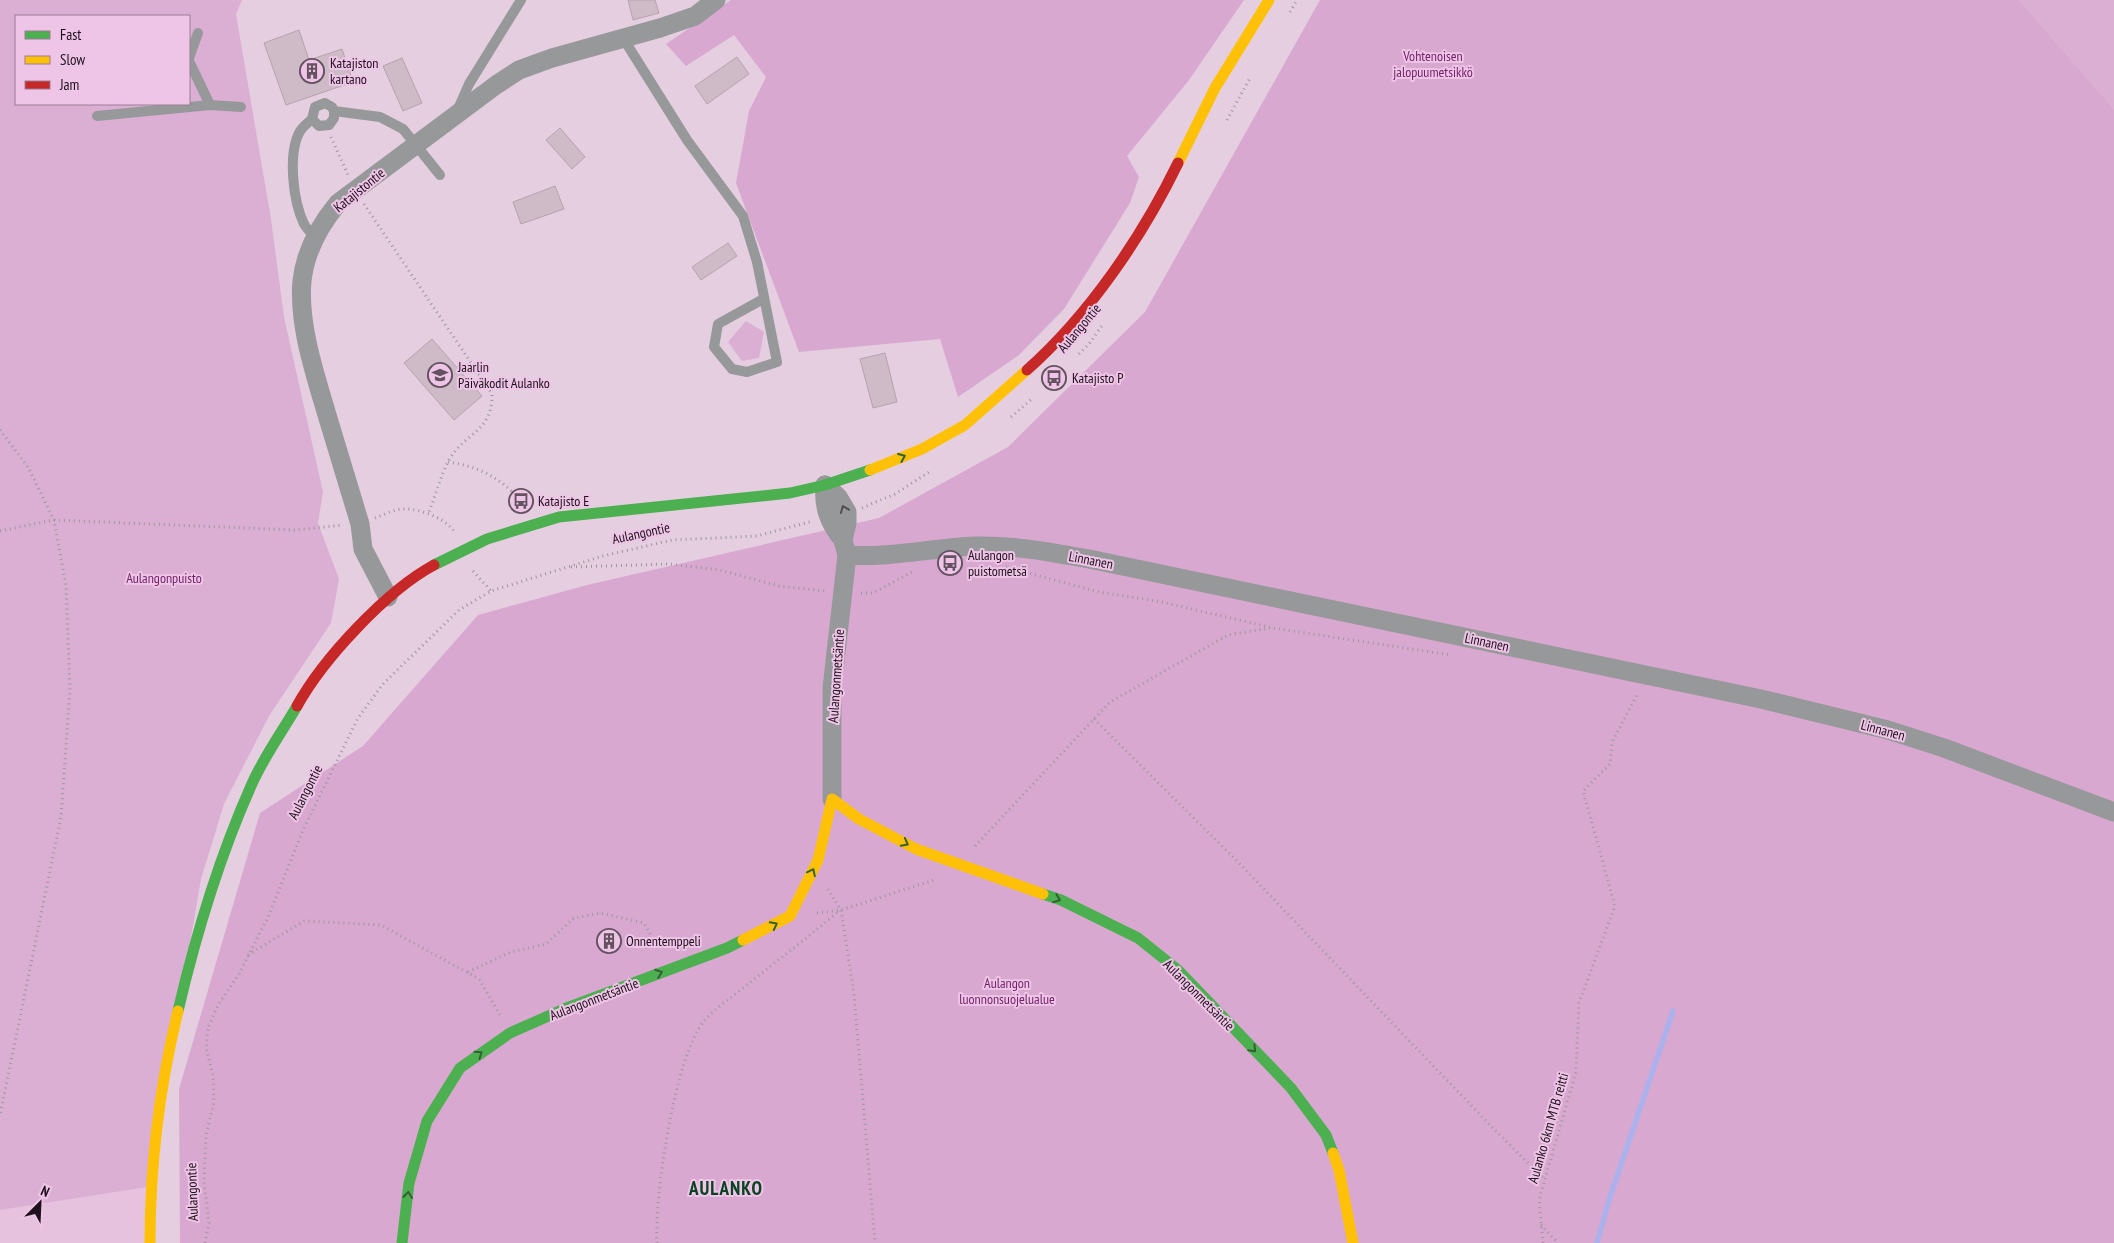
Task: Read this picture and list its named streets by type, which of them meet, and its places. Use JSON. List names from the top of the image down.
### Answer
{
  "streets": {
    "street": [
      "Katajistontie",
      "Aulangontie",
      "Linnanen",
      "Aulangonmetsäntie"
    ],
    "path": ["Aulanko 6km MTB reitti"]
  },
  "crossings": [
    ["Katajistontie", "Aulangontie"],
    ["Linnanen", "Aulangonmetsäntie"]
  ],
  "districts": ["AULANKO"],
  "parks": ["Vohtenoisen jalopuumetsikkö", "Aulangonpuisto", "Aulangon luonnonsuojelualue"],
  "places": {
    "building": ["Katajiston kartano", "Onnentemppeli"],
    "school or university": ["Jaarlin Päiväkodit Aulanko"],
    "bus stop": ["Katajisto P", "Katajisto E", "Aulangon puistometsä"]
  },
  "legend": ["Fast", "Slow", "Jam"],
  "north": "top right"
}
